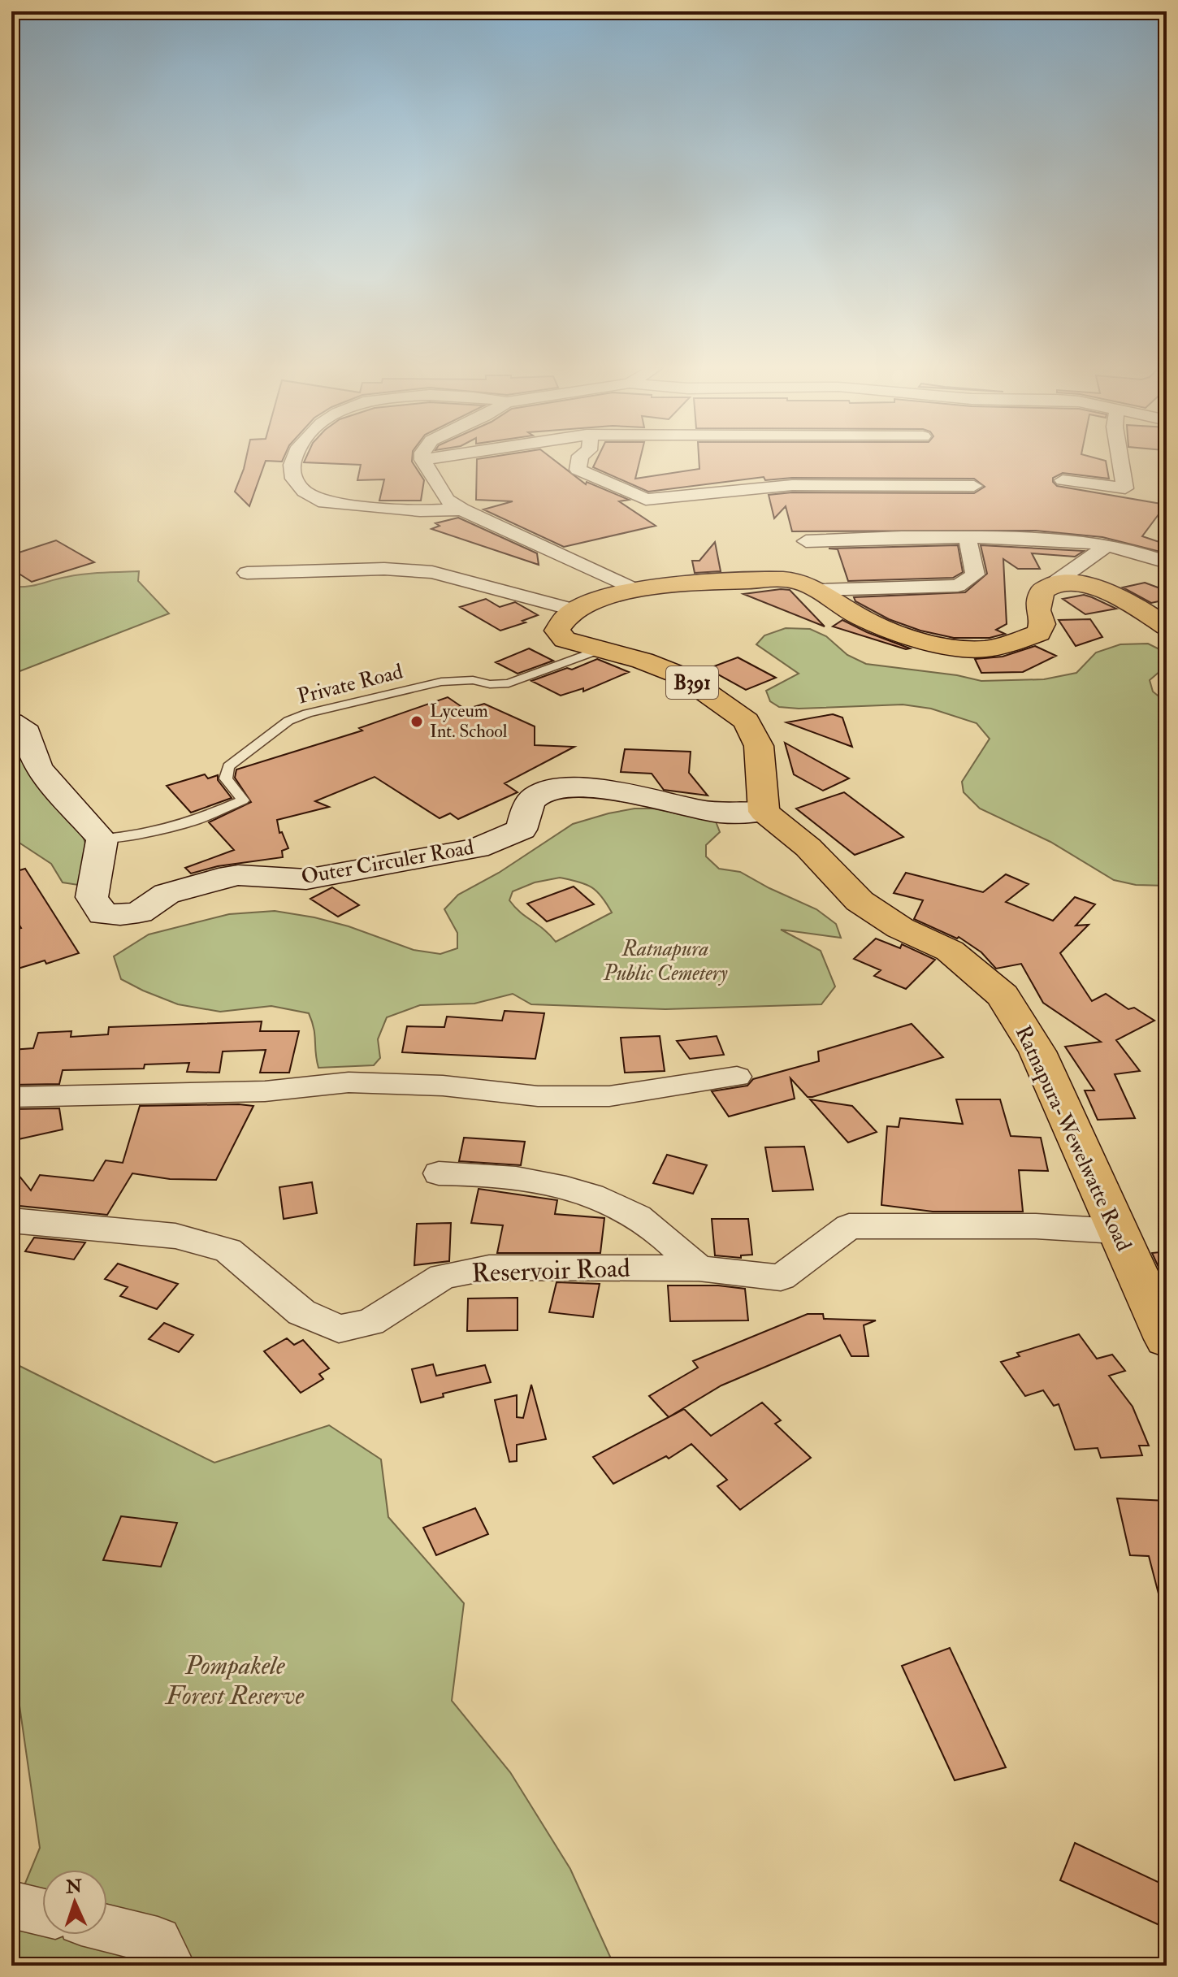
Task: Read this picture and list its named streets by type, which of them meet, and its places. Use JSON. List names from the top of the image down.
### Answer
{
  "streets": {
    "main road": ["B391", "Ratnapura-Wewelwatte Road"],
    "street": ["Outer Circuler Road", "Reservoir Road"],
    "lane": ["Private Road"]
  },
  "crossings": [
    ["B391", "Private Road"],
    ["B391", "Outer Circuler Road"],
    ["B391", "Ratnapura-Wewelwatte Road"],
    ["Private Road", "Outer Circuler Road"],
    ["Outer Circuler Road", "Ratnapura-Wewelwatte Road"],
    ["Ratnapura-Wewelwatte Road", "Reservoir Road"]
  ],
  "parks": ["Ratnapura Public Cemetery", "Pompakele Forest Reserve"],
  "places": ["Lyceum Int. School"],
  "north": "top"
}
